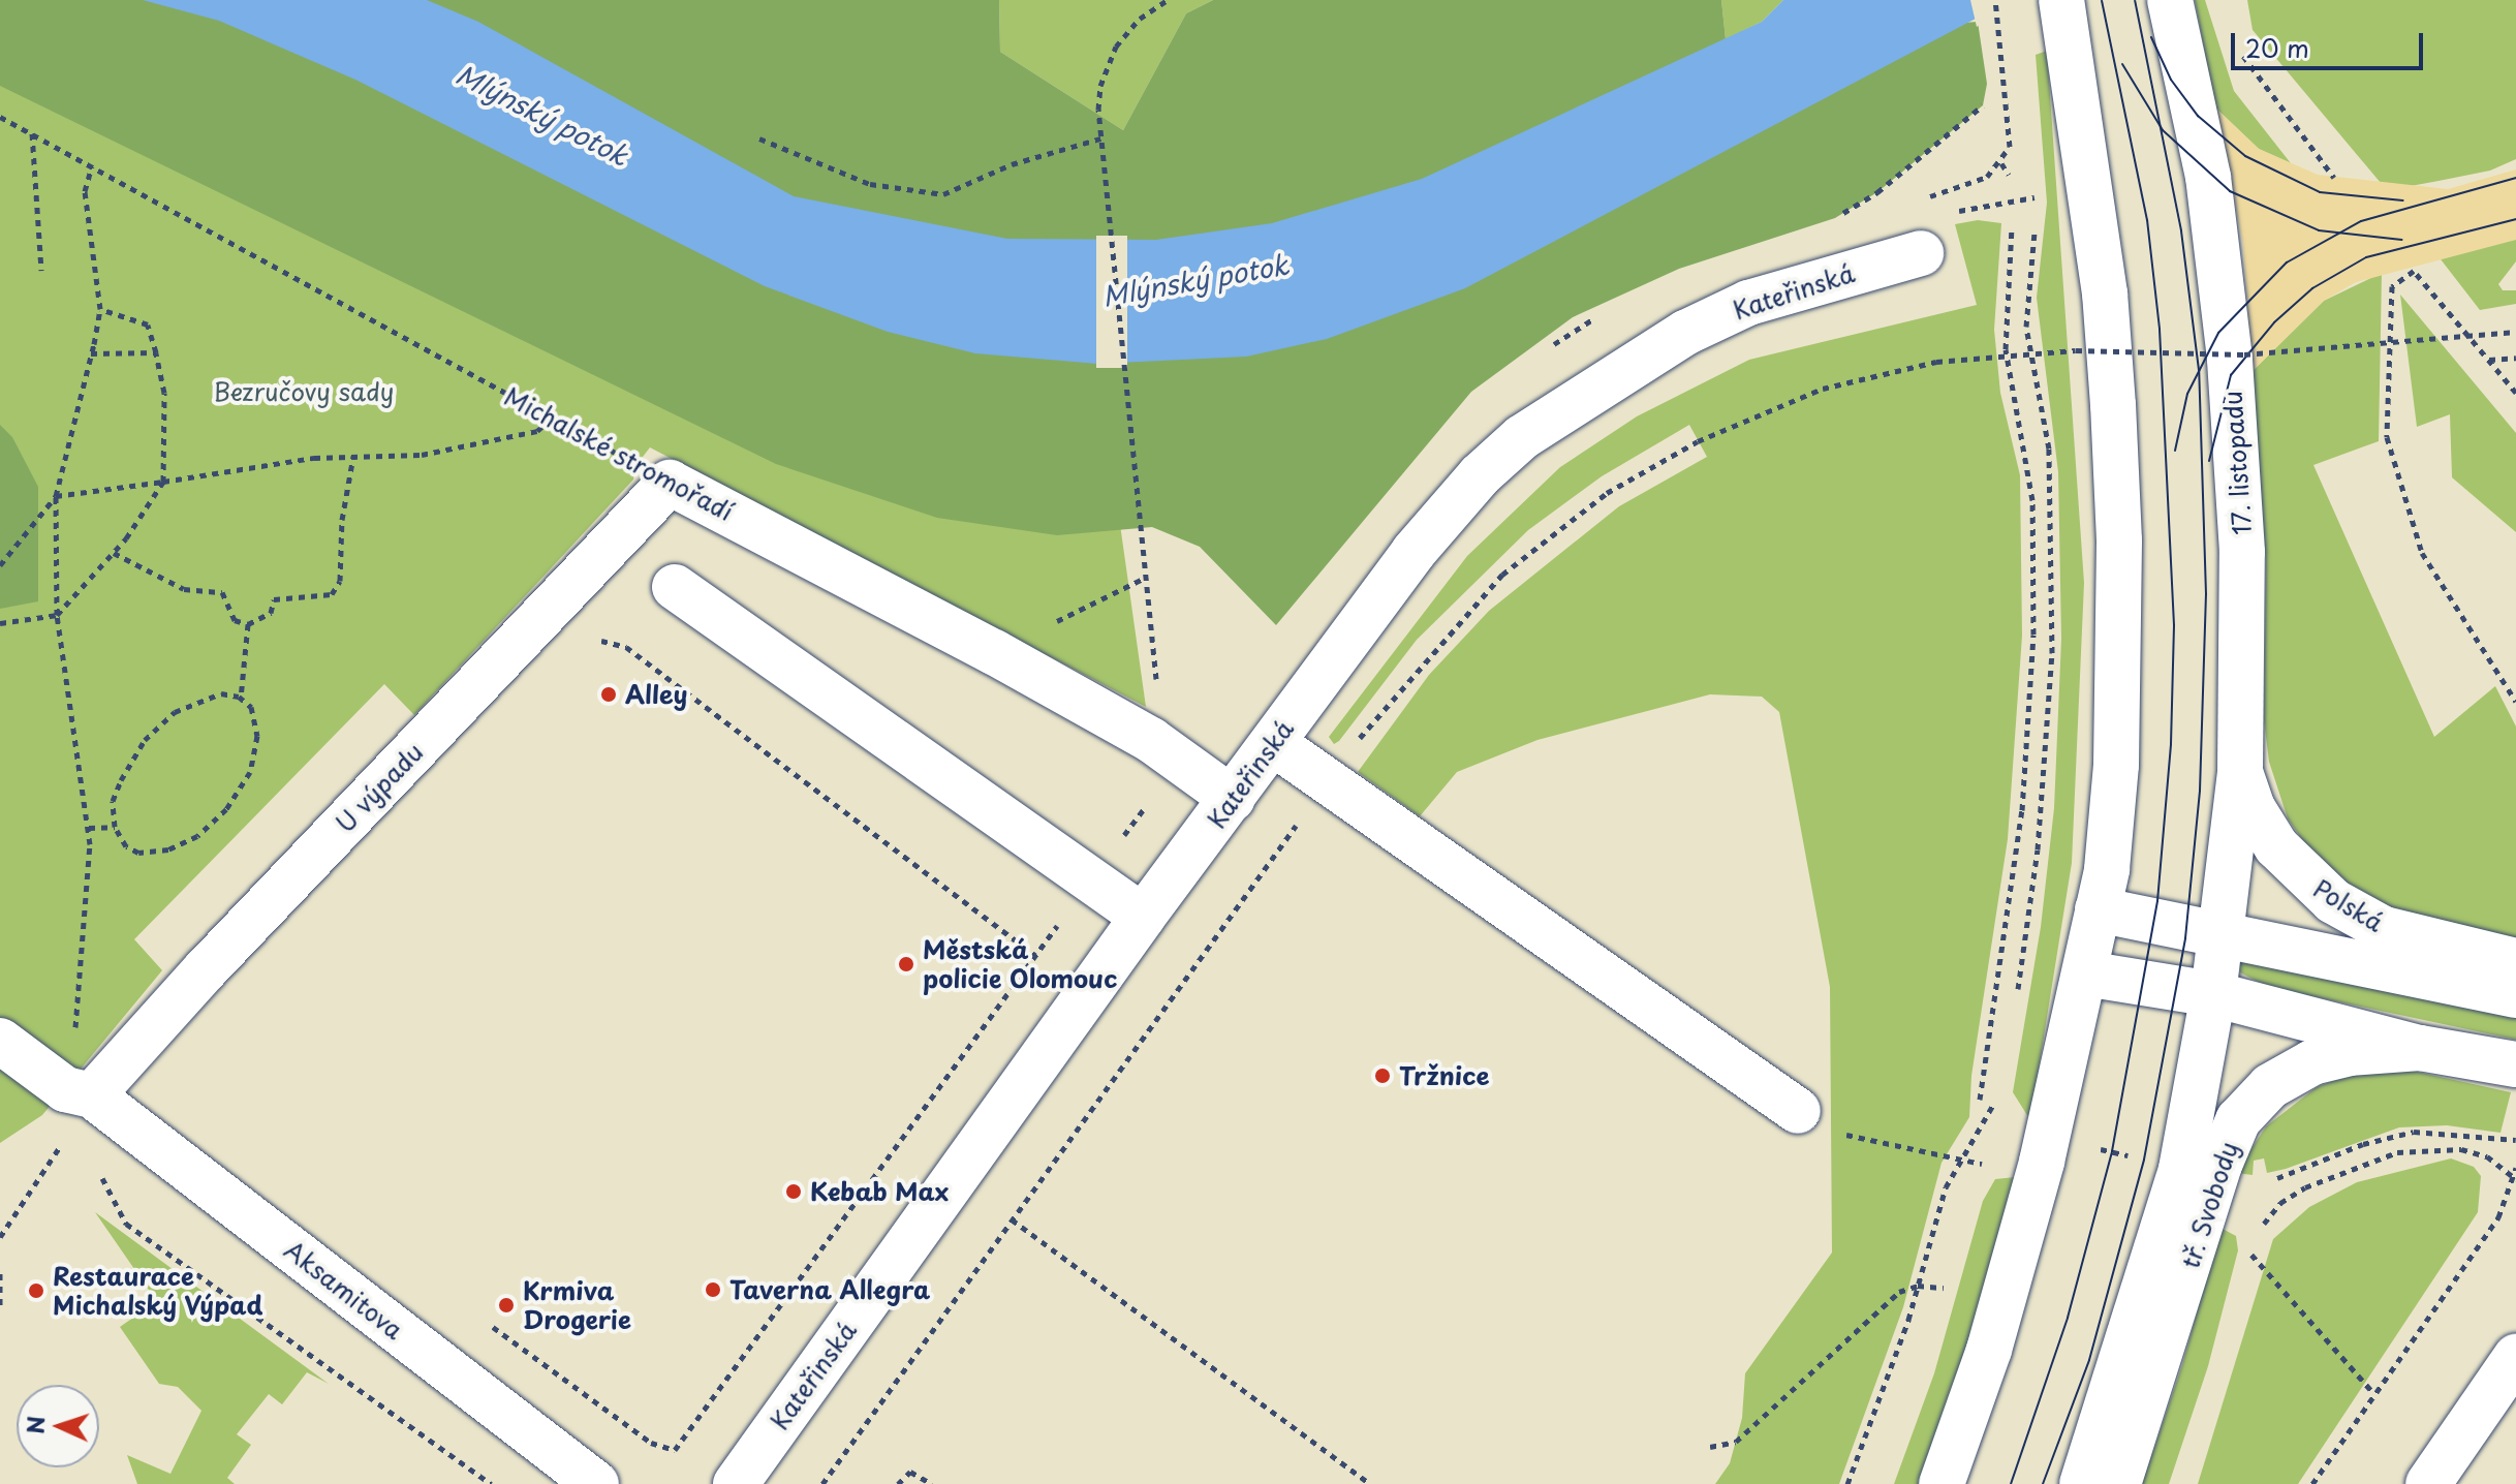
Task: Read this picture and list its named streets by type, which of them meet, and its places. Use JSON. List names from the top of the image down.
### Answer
{
  "streets": {
    "street": [
      "Kateřinská",
      "Michalské stromořadí",
      "17. listopadu",
      "U výpadu",
      "Polská",
      "tř. Svobody",
      "Aksamitova"
    ]
  },
  "crossings": [
    ["Kateřinská", "Michalské stromořadí"],
    ["Michalské stromořadí", "U výpadu"],
    ["17. listopadu", "Polská"],
    ["17. listopadu", "tř. Svobody"],
    ["U výpadu", "Aksamitova"],
    ["Polská", "tř. Svobody"]
  ],
  "water": ["Mlýnský potok"],
  "parks": ["Bezručovy sady"],
  "places": [
    "Alley",
    "Městská policie Olomouc",
    "Tržnice",
    "Kebab Max",
    "Taverna Allegra",
    "Restaurace Michalský Výpad",
    "Krmiva Drogerie"
  ],
  "scale_bar": "20 m",
  "north": "left"
}
